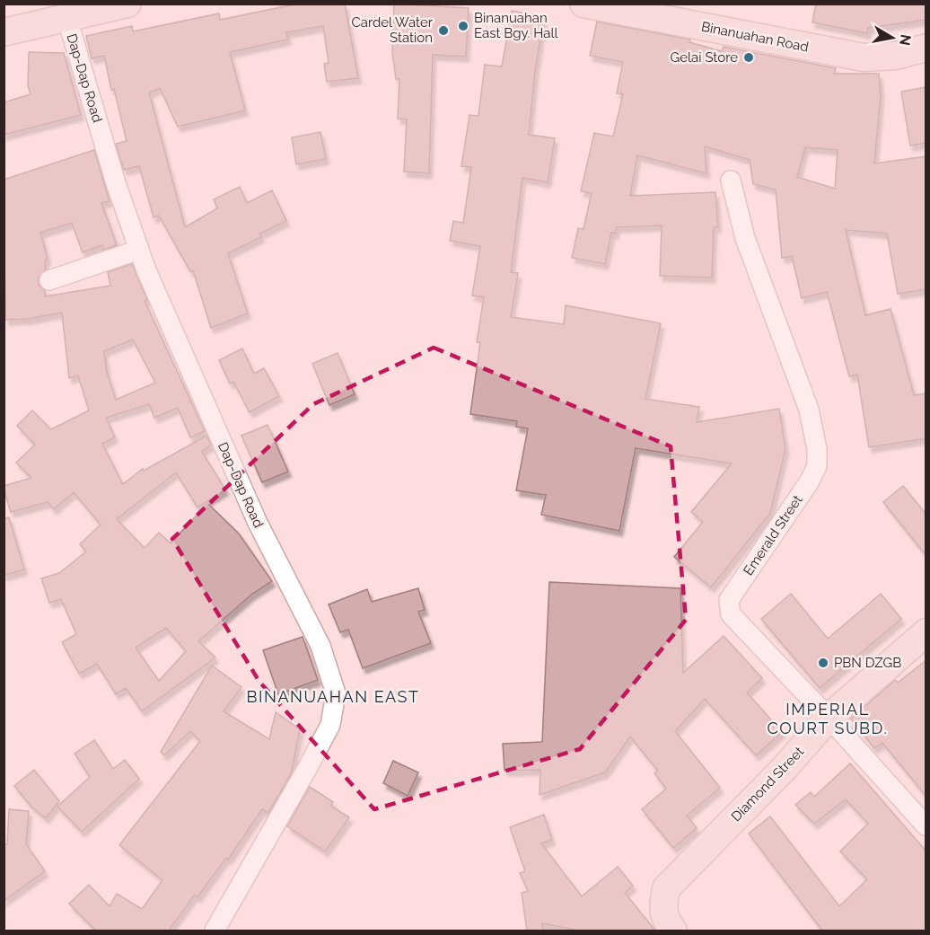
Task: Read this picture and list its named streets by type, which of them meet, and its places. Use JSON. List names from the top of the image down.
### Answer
{
  "streets": {
    "street": [
      "Binanuahan Road",
      "Dap-Dap Road",
      "Emerald Street",
      "Diamond Street"
    ]
  },
  "crossings": [
    ["Emerald Street", "Diamond Street"]
  ],
  "districts": ["BINANUAHAN EAST", "IMPERIAL COURT SUBD."],
  "places": [
    "Binanuahan East Bgy. Hall",
    "Cardel Water Station",
    "Gelai Store",
    "PBN DZGB"
  ],
  "north": "right"
}
